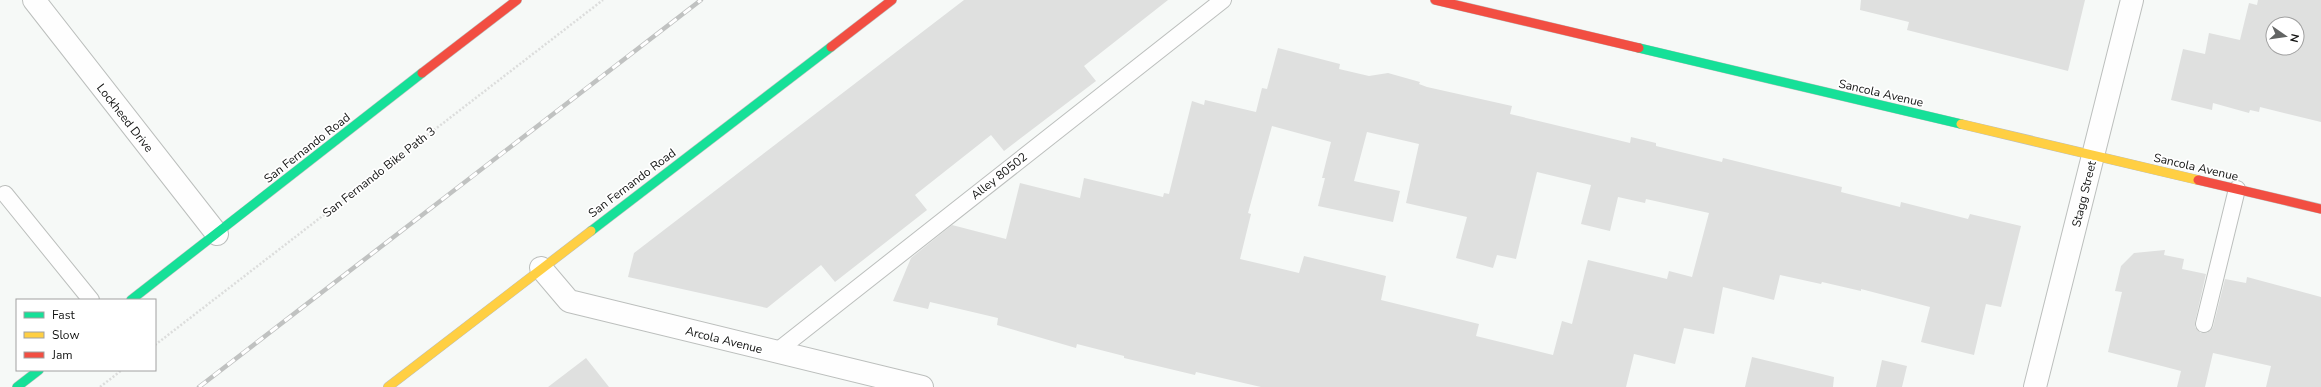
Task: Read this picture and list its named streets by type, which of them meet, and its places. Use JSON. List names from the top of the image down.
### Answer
{
  "streets": {
    "street": [
      "Sancola Avenue",
      "Lockheed Drive",
      "San Fernando Road",
      "Stagg Street",
      "Arcola Avenue"
    ],
    "lane": ["Alley 80502"],
    "path": ["San Fernando Bike Path 3"]
  },
  "crossings": [
    ["Sancola Avenue", "Stagg Street"],
    ["Lockheed Drive", "San Fernando Road"],
    ["San Fernando Road", "Arcola Avenue"],
    ["Alley 80502", "Arcola Avenue"]
  ],
  "legend": ["Fast", "Slow", "Jam"],
  "north": "right"
}
